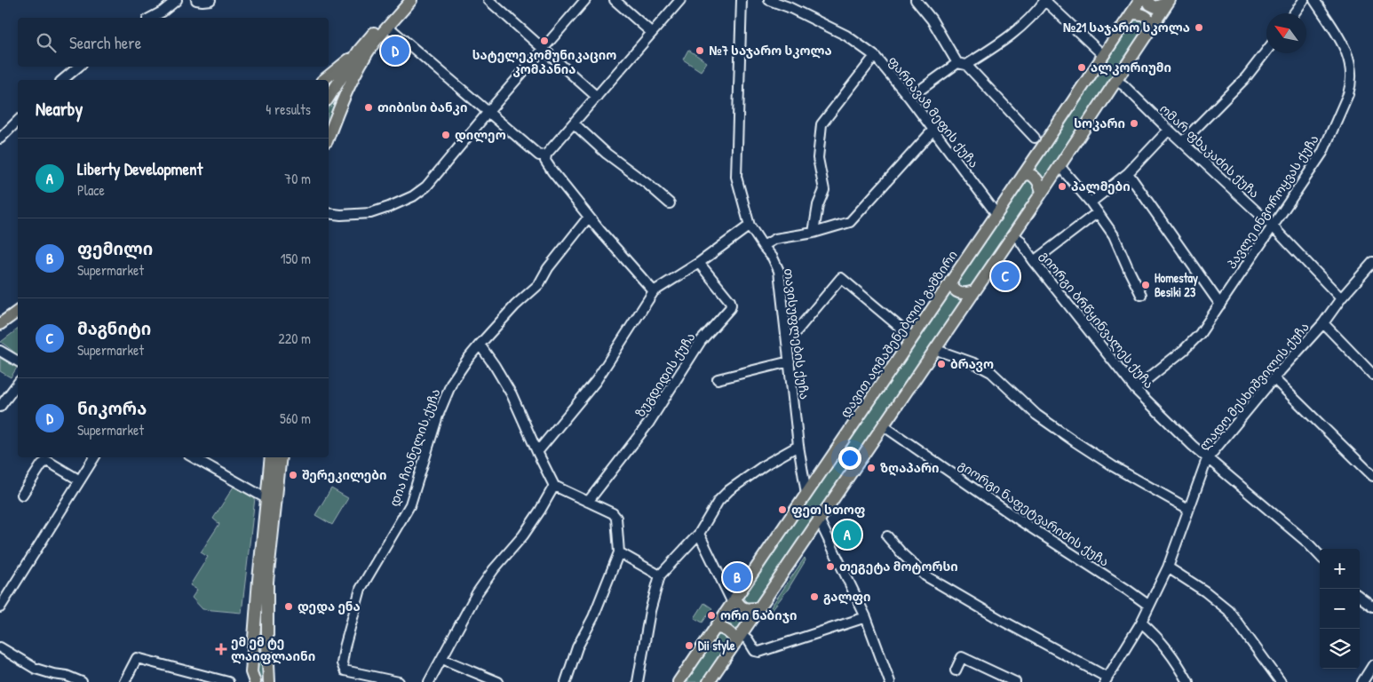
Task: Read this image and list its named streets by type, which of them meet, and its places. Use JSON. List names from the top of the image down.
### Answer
{
  "streets": {
    "main road": ["დავით აღმაშენებლის გამზირი"],
    "street": [
      "ფარნავაზ მეფის ქუჩა",
      "ომარ ფხაკაძის ქუჩა",
      "პავლე ინგოროყვას ქუჩა",
      "გიორგი ბრწყინვალეს ქუჩა",
      "თავისუფლების ქუჩა",
      "ზუგდიდის ქუჩა",
      "ლადო მესხიშვილის ქუჩა",
      "დია ჩიანელის ქუჩა",
      "გიორგი ნაფეტვარიძის ქუჩა"
    ]
  },
  "crossings": [
    ["ფარნავაზ მეფის ქუჩა", "დავით აღმაშენებლის გამზირი"],
    ["ომარ ფხაკაძის ქუჩა", "პავლე ინგოროყვას ქუჩა"],
    ["ომარ ფხაკაძის ქუჩა", "ლადო მესხიშვილის ქუჩა"],
    ["პავლე ინგოროყვას ქუჩა", "გიორგი ბრწყინვალეს ქუჩა"],
    ["გიორგი ბრწყინვალეს ქუჩა", "ლადო მესხიშვილის ქუჩა"],
    ["თავისუფლების ქუჩა", "დავით აღმაშენებლის გამზირი"],
    ["ლადო მესხიშვილის ქუჩა", "გიორგი ნაფეტვარიძის ქუჩა"]
  ],
  "places": {
    "other": [
      "№21 საჯარო სკოლა",
      "სატელეკომუნიკაციო კომპანია",
      "№7 საჯარო სკოლა",
      "ალკორიუმი",
      "თიბისი ბანკი",
      "სოკარი",
      "დილეო",
      "პალმები",
      "Homestay Besiki 23",
      "ბრავო",
      "ზღაპარი",
      "შერეკილები",
      "ფეთ სთოფ",
      "თეგეტა მოტორსი",
      "გალფი",
      "დედა ენა",
      "ორი ნაბიჯი",
      "Dii style"
    ],
    "health": ["ემ ემ ტე ლაიფლაინი"]
  },
  "north": "top left",
  "page": {
    "search": "Search here",
    "pins": [
      "D",
      "C",
      "A",
      "B"
    ],
    "heading": ["Nearby", "4 results"],
    "list": [
      {
        "mark": "A",
        "name": "Liberty Development",
        "note": "Place",
        "value": "70 m"
      },
      {
        "mark": "B",
        "name": "ფემილი",
        "note": "Supermarket",
        "value": "150 m"
      },
      {
        "mark": "C",
        "name": "მაგნიტი",
        "note": "Supermarket",
        "value": "220 m"
      },
      {
        "mark": "D",
        "name": "ნიკორა",
        "note": "Supermarket",
        "value": "560 m"
      }
    ],
    "map_buttons": ["+", "−"]
  }
}
